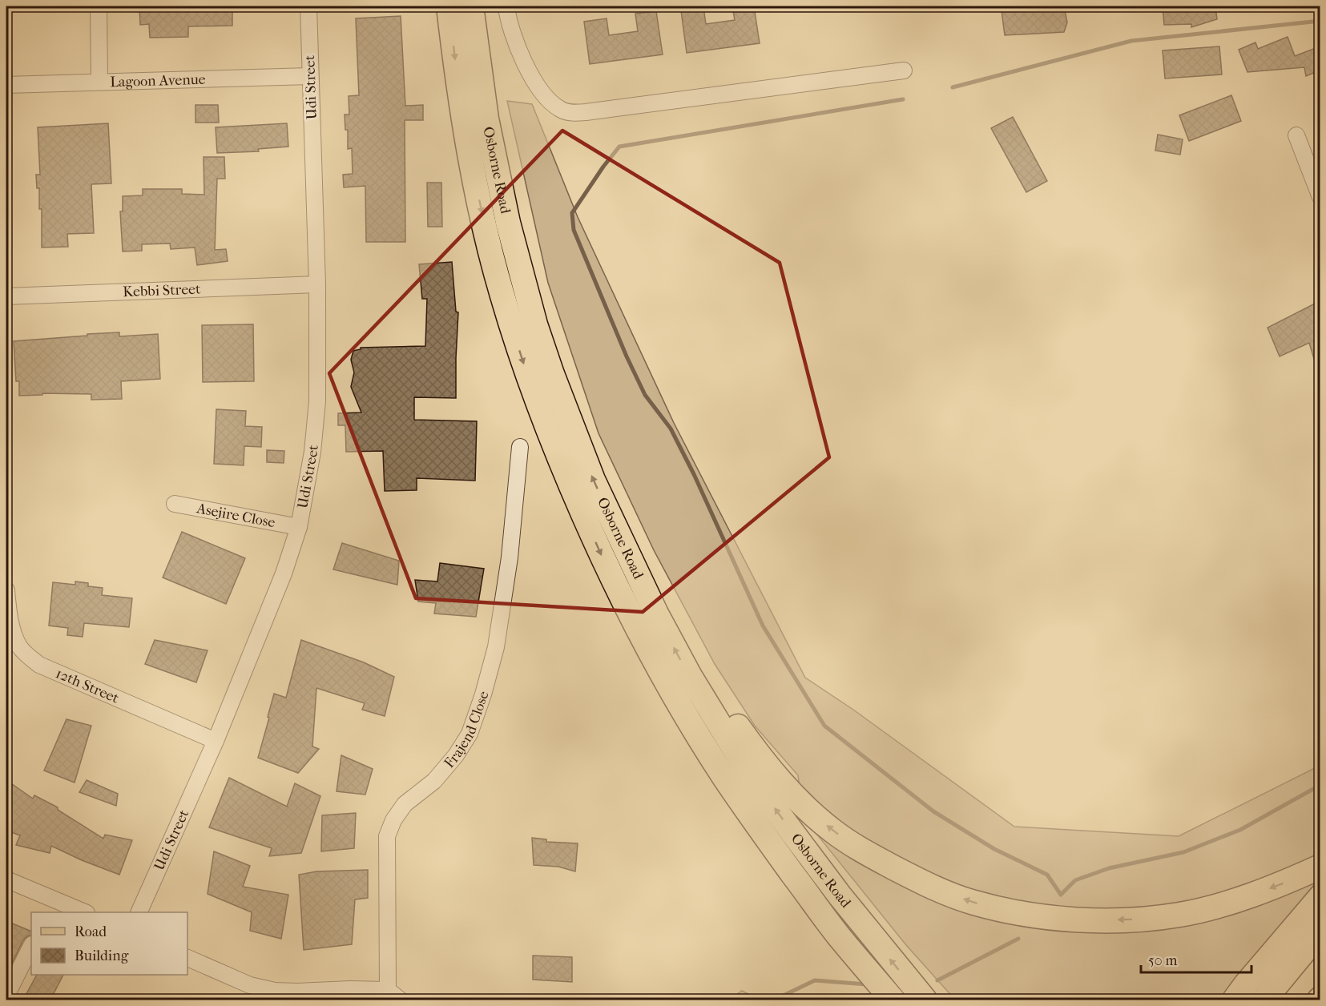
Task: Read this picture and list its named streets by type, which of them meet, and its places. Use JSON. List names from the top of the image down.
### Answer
{
  "streets": {
    "main road": ["Osborne Road"],
    "street": [
      "Lagoon Avenue",
      "Udi Street",
      "Kebbi Street",
      "Asejire Close",
      "12th Street",
      "Frajend Close"
    ]
  },
  "crossings": [
    ["Lagoon Avenue", "Udi Street"],
    ["Udi Street", "Kebbi Street"],
    ["Udi Street", "Asejire Close"],
    ["Udi Street", "12th Street"]
  ],
  "legend": ["Road", "Building"],
  "scale_bar": "50 m"
}
